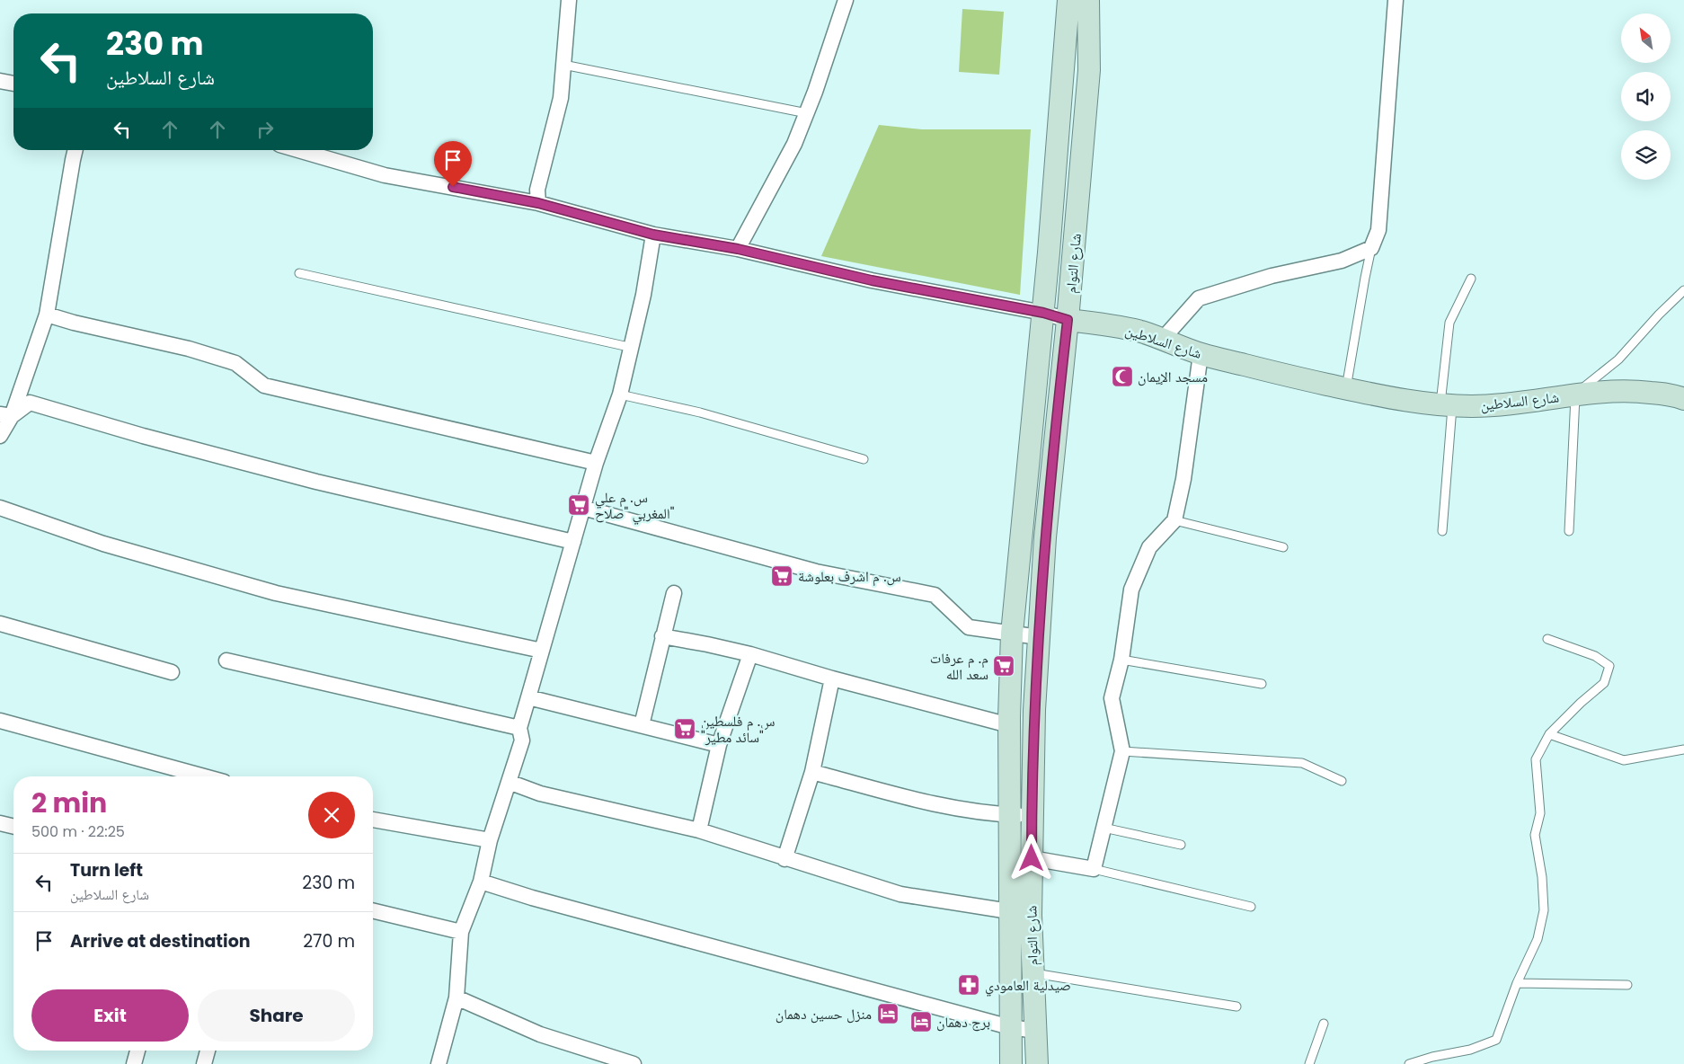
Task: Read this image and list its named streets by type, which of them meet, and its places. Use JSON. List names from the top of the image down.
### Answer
{
  "streets": {
    "main road": ["شارع التوام", "شارع السلاطين"]
  },
  "crossings": [
    ["شارع التوام", "شارع السلاطين"]
  ],
  "places": {
    "mosque": ["مسجد الإيمان"],
    "supermarket": [
      "س. م علي المغربي \"صلاح\"",
      "س. م اشرف بعلوشة",
      "م. م عرفات سعد الله",
      "س. م فلسطين \"سائد مطير\""
    ],
    "pharmacy": ["صيدلية العامودي"],
    "hotel": ["منزل حسين دهمان", "برج دهمان"]
  },
  "north": "top left",
  "page": {
    "turn": ["230 m", "شارع السلاطين"],
    "heading": ["2 min", "500 m · 22:25"],
    "list": [
      {
        "name": "Turn left",
        "note": "شارع السلاطين",
        "value": "230 m"
      },
      {
        "name": "Arrive at destination",
        "value": "270 m"
      }
    ],
    "buttons": ["Exit", "Share"]
  }
}
